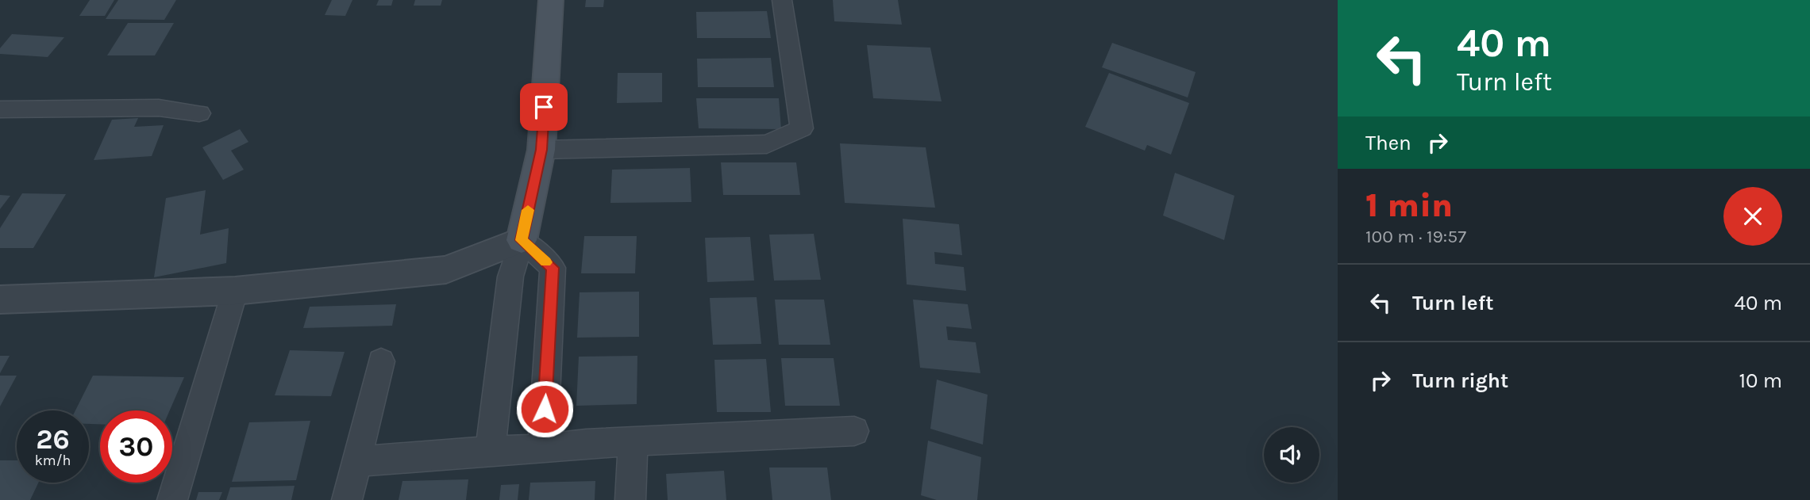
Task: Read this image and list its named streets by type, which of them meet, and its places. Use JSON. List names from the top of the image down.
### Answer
{
  "page": {
    "turn": ["40 m", "Turn left"],
    "then": "Then",
    "heading": ["1 min", "100 m · 19:57"],
    "list": [
      {
        "name": "Turn left",
        "value": "40 m"
      },
      {
        "name": "Turn right",
        "value": "10 m"
      }
    ],
    "speed": "26 km/h",
    "limit": "30"
  }
}
